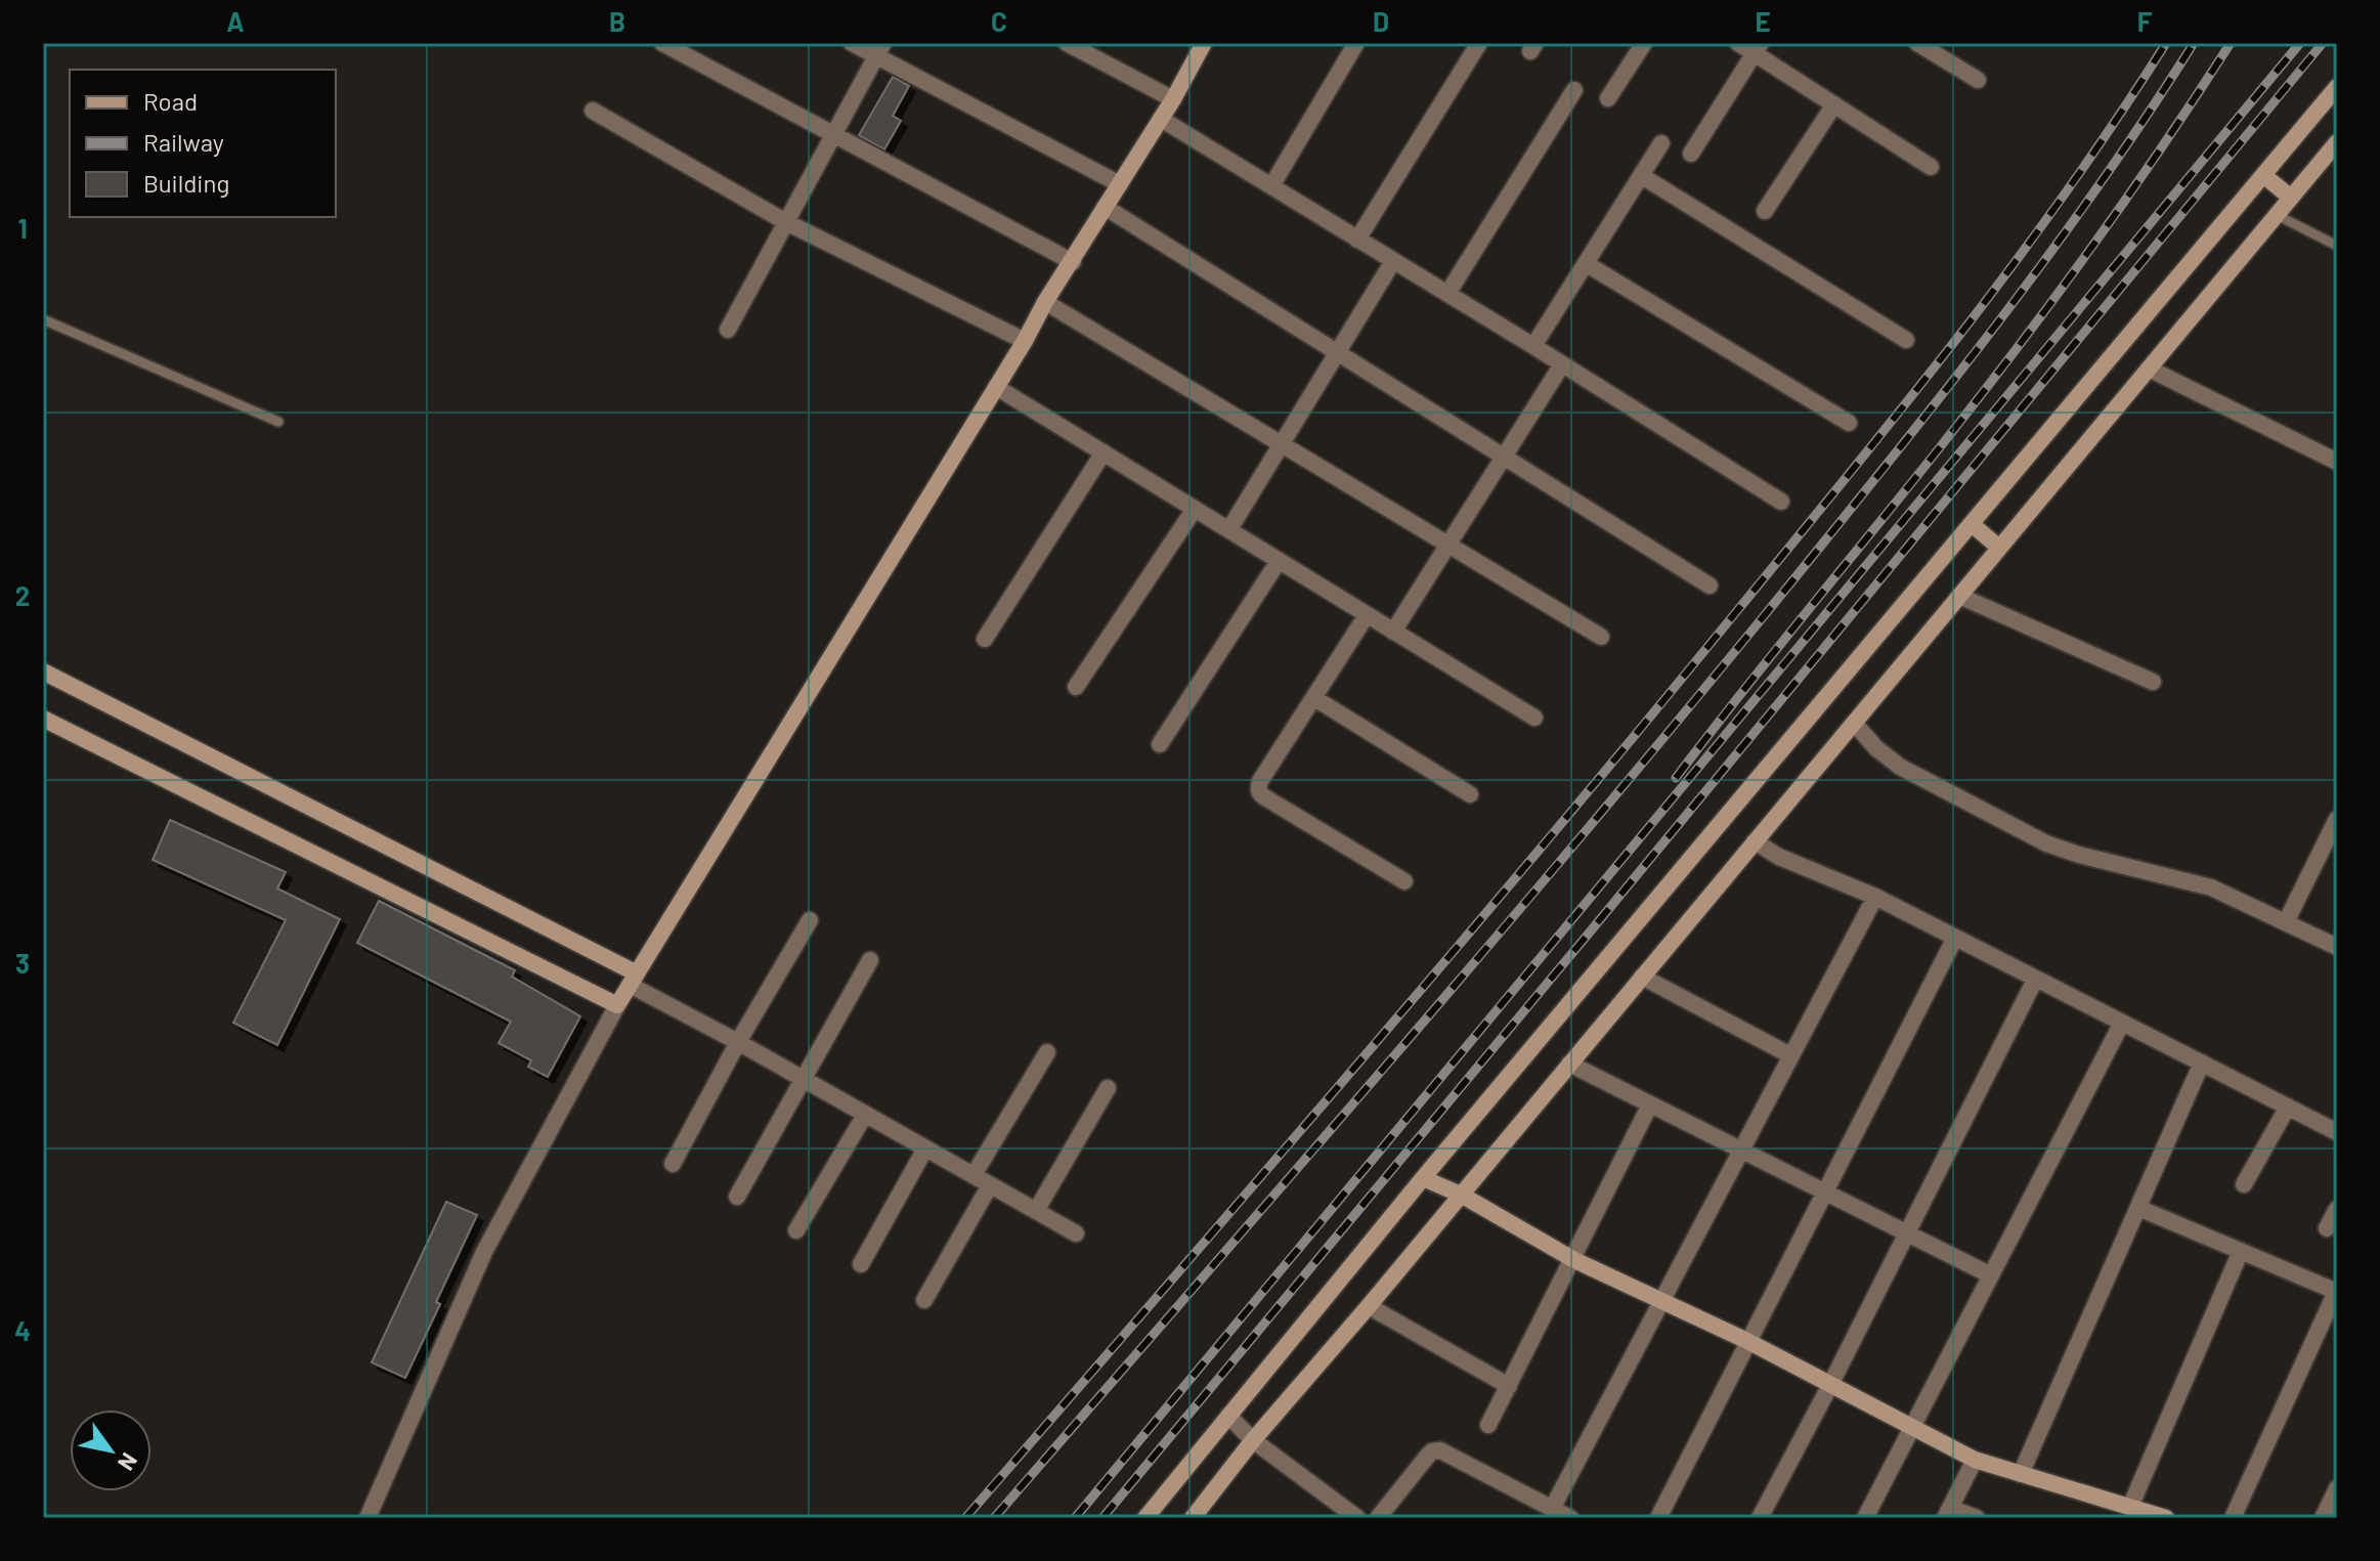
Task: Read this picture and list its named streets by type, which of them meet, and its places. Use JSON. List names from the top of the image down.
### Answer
{
  "legend": ["Road", "Railway", "Building"],
  "north": "bottom right",
  "grid": {
    "columns": [
      "A",
      "B",
      "C",
      "D",
      "E",
      "F"
    ],
    "rows": [
      "1",
      "2",
      "3",
      "4"
    ]
  }
}
